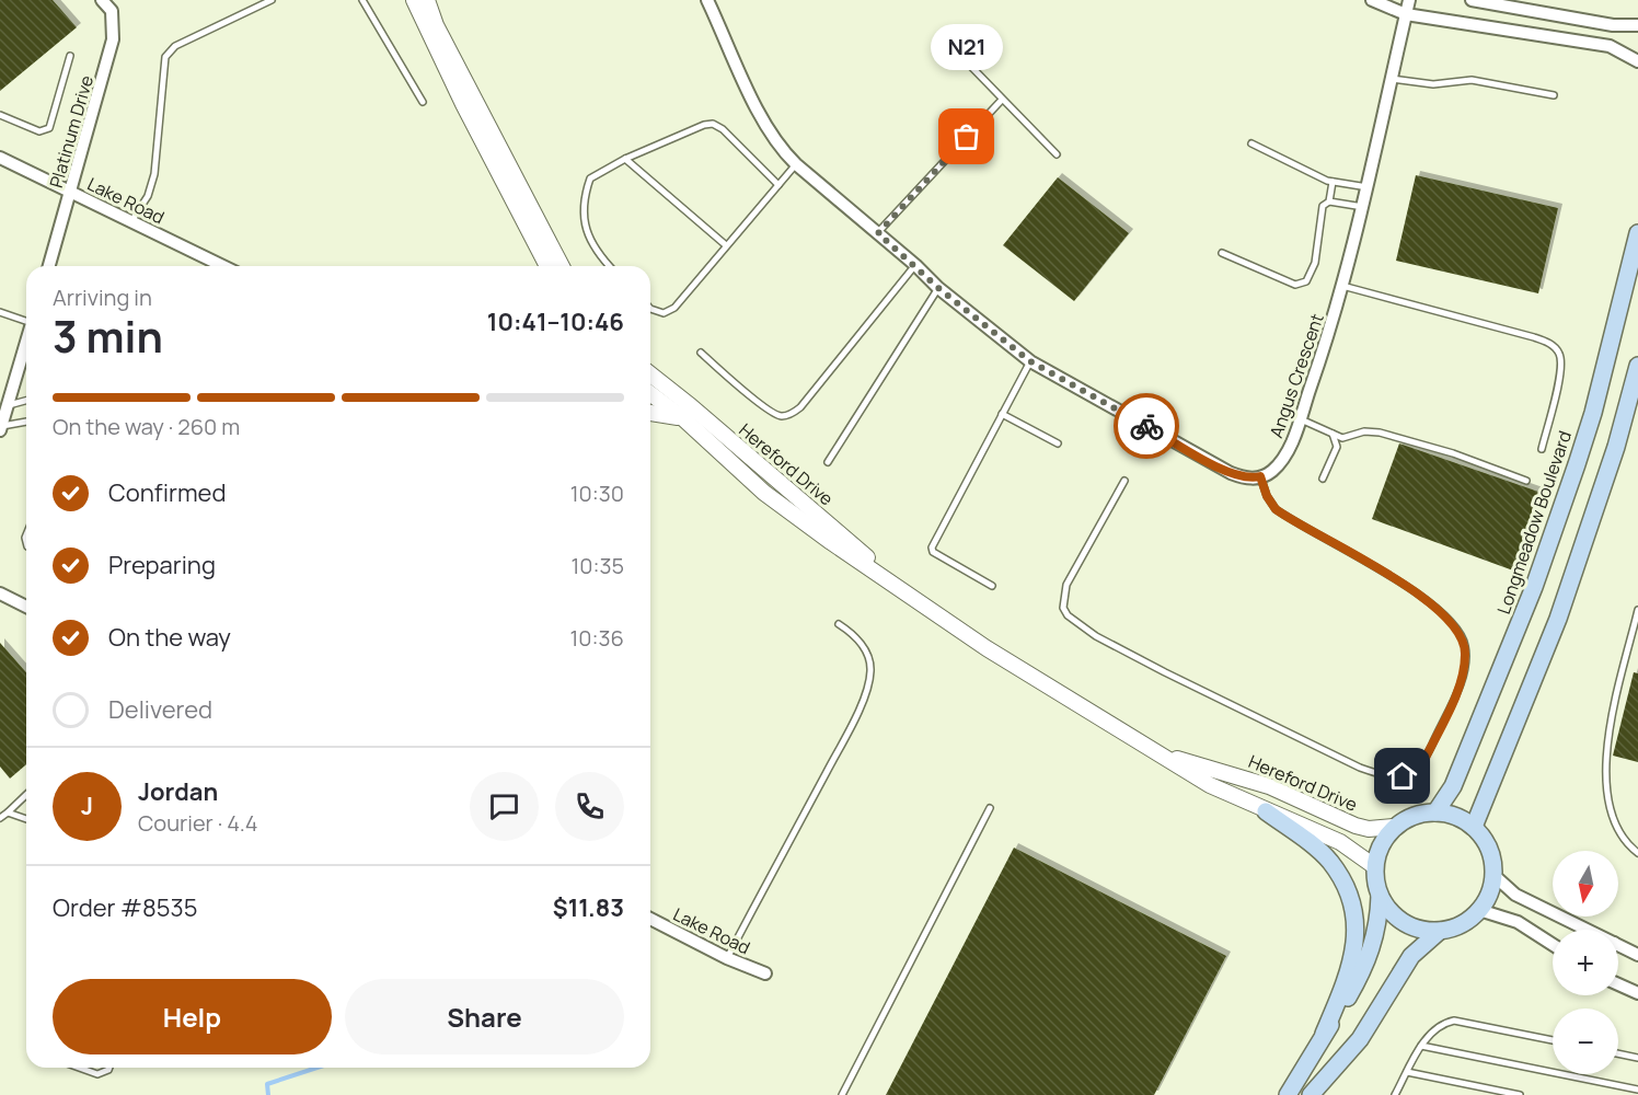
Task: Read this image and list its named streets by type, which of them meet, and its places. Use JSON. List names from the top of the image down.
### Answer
{
  "streets": {
    "main road": ["Longmeadow Boulevard"],
    "street": [
      "Platinum Drive",
      "Lake Road",
      "Angus Crescent",
      "Hereford Drive"
    ]
  },
  "crossings": [
    ["Platinum Drive", "Lake Road"],
    ["Hereford Drive", "Longmeadow Boulevard"]
  ],
  "places": ["N21"],
  "north": "bottom",
  "page": {
    "bubble": "N21",
    "heading": ["3 min", "Arriving in", "10:41–10:46"],
    "panel": [
      "Jordan",
      "Courier · 4.4",
      "Order #8535",
      "$11.83"
    ],
    "bar": "On the way · 260 m",
    "list": [
      ["Confirmed", "10:30"],
      ["Preparing", "10:35"],
      ["On the way", "10:36"],
      "Delivered"
    ],
    "round": "J",
    "map_buttons": ["+", "−"],
    "buttons": ["Help", "Share"]
  }
}
